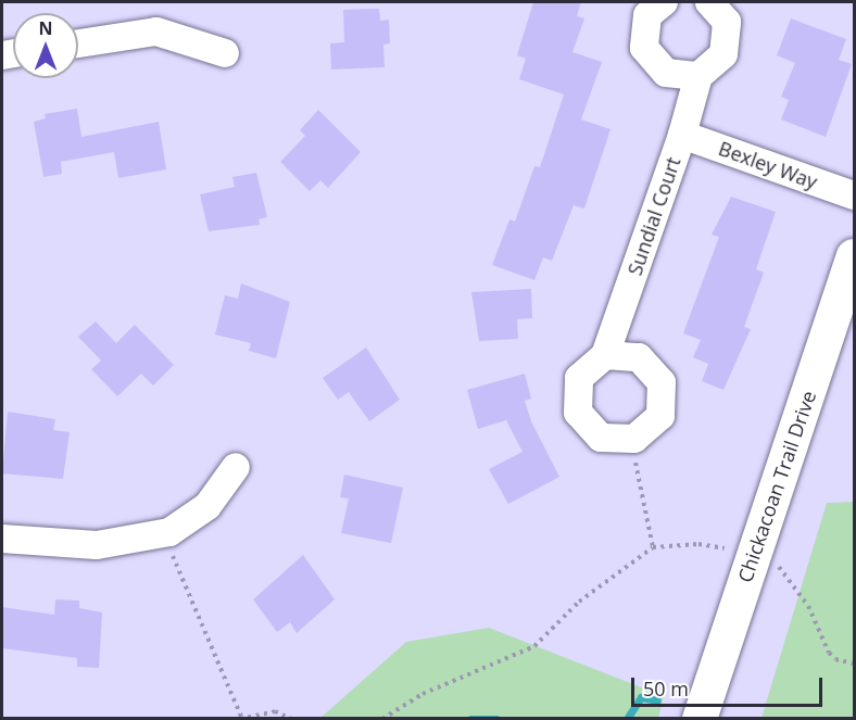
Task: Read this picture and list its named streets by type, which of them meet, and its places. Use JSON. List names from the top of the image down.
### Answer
{
  "streets": {
    "street": ["Bexley Way", "Sundial Court", "Chickacoan Trail Drive"]
  },
  "crossings": [
    ["Bexley Way", "Sundial Court"]
  ],
  "scale_bar": "50 m",
  "north": "top"
}
